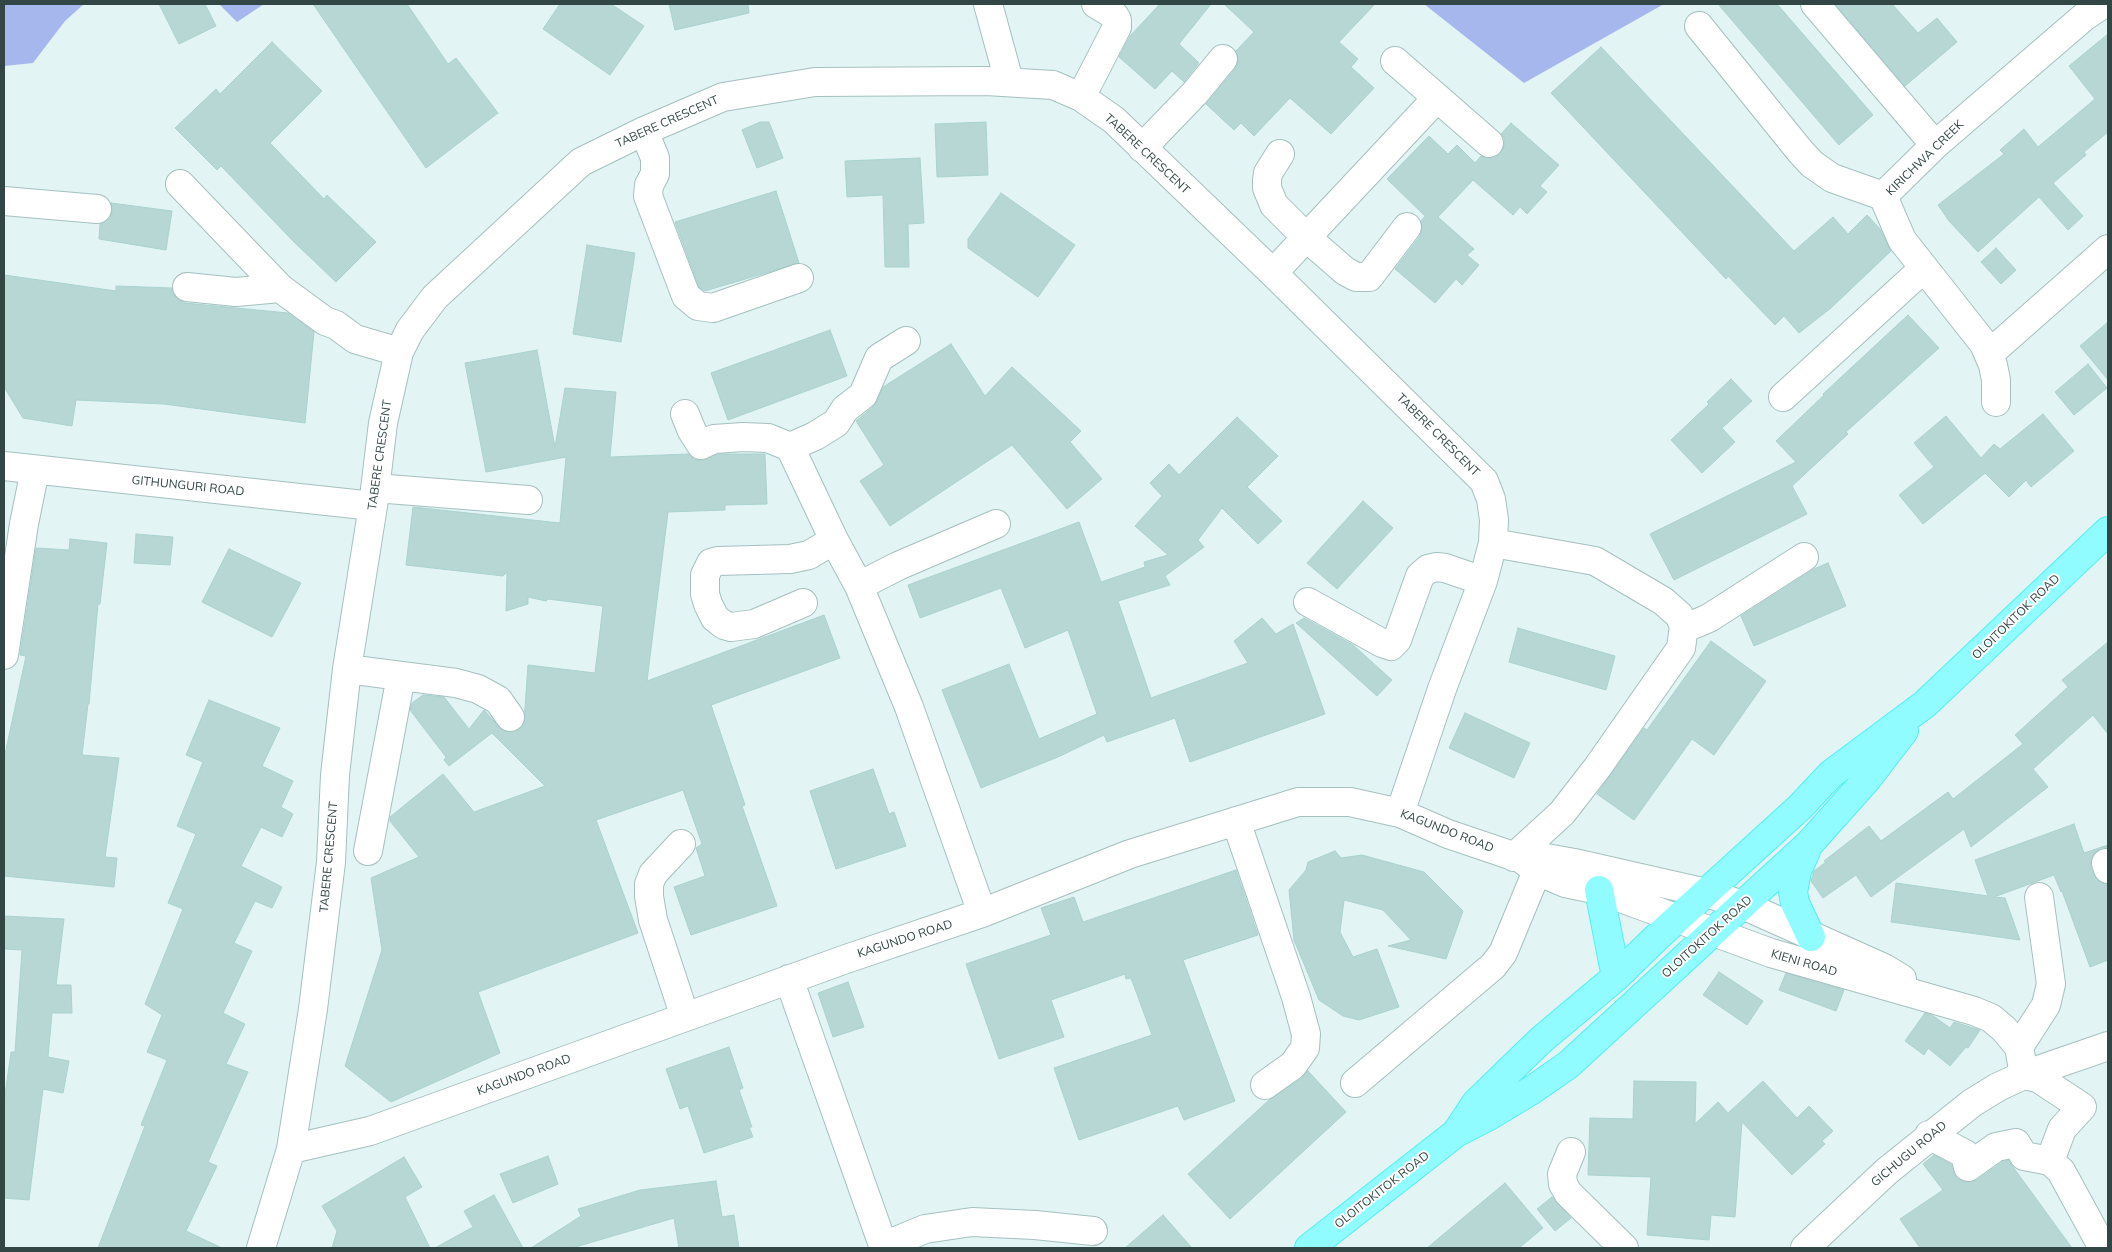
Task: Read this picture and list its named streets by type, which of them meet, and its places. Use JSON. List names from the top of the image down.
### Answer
{
  "streets": {
    "main road": ["OLOITOKITOK ROAD"],
    "street": [
      "TABERE CRESCENT",
      "KIRICHWA CREEK",
      "GITHUNGURI ROAD",
      "KAGUNDO ROAD",
      "KIENI ROAD",
      "GICHUGU ROAD"
    ]
  },
  "crossings": [
    ["TABERE CRESCENT", "GITHUNGURI ROAD"],
    ["TABERE CRESCENT", "KAGUNDO ROAD"],
    ["OLOITOKITOK ROAD", "KAGUNDO ROAD"],
    ["OLOITOKITOK ROAD", "KIENI ROAD"],
    ["KAGUNDO ROAD", "KIENI ROAD"],
    ["KIENI ROAD", "GICHUGU ROAD"]
  ]
}
